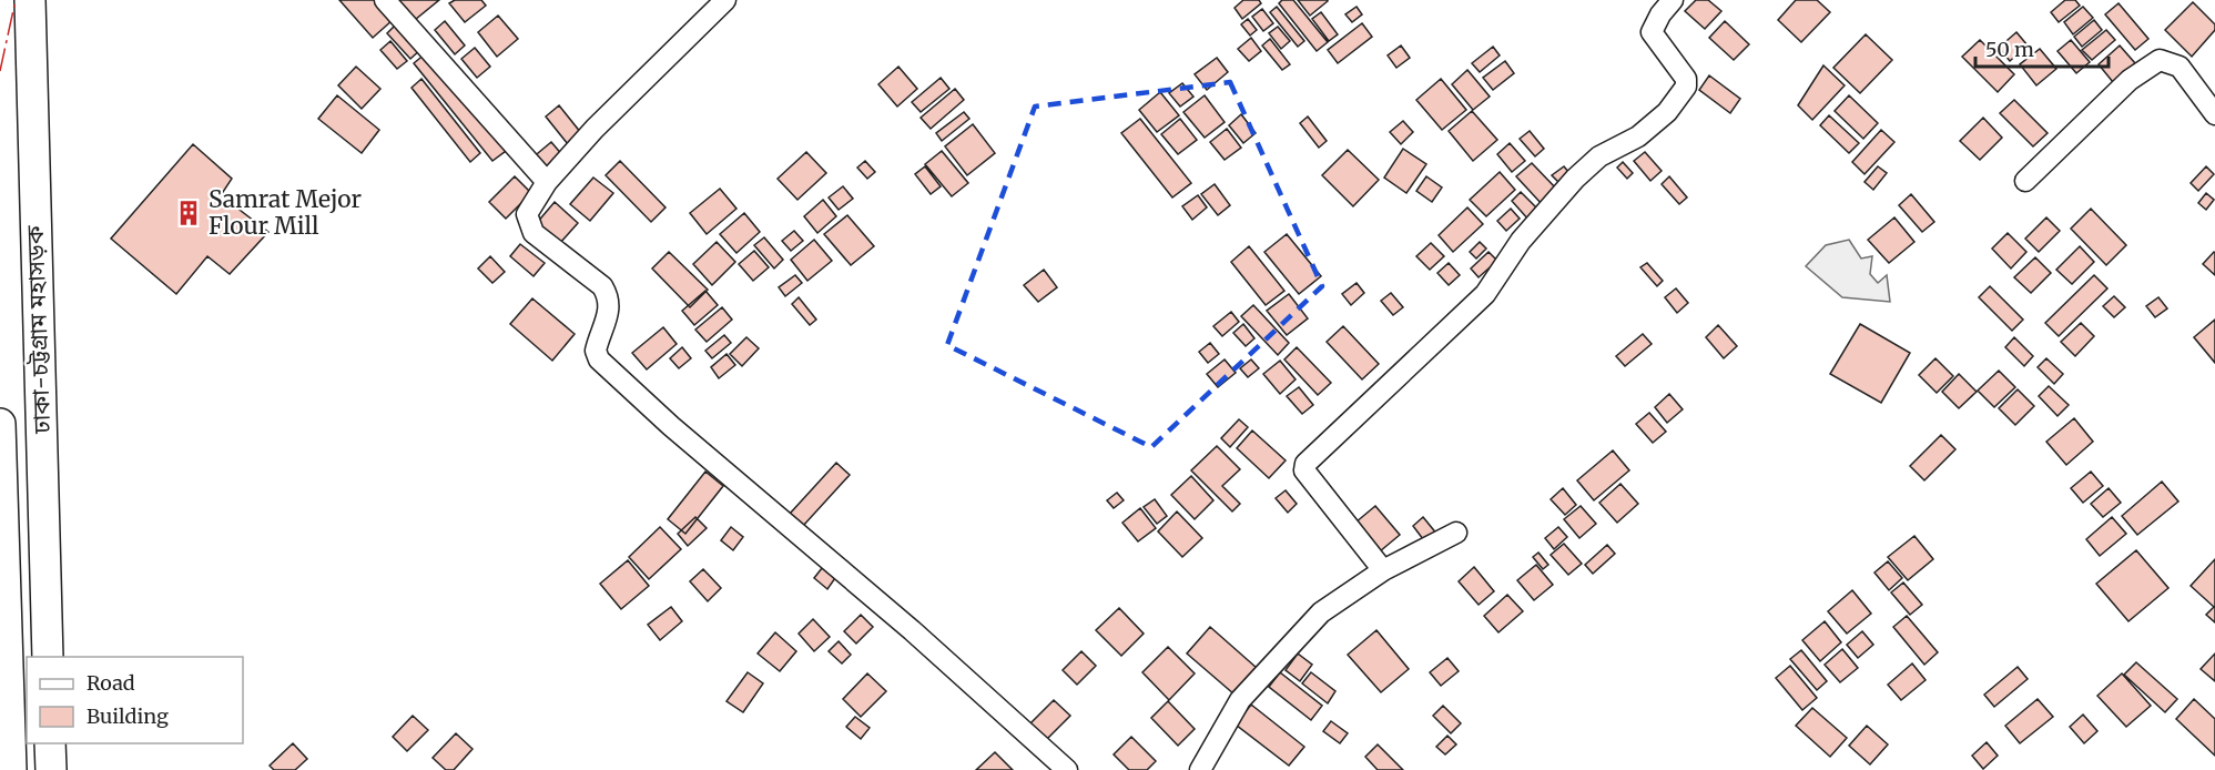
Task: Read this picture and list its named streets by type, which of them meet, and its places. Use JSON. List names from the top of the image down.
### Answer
{
  "streets": {
    "highway": ["ঢাকা-চট্টগ্রাম মহাসড়ক"]
  },
  "places": {
    "building": ["Samrat Mejor Flour Mill"]
  },
  "legend": ["Road", "Building"],
  "scale_bar": "50 m"
}
